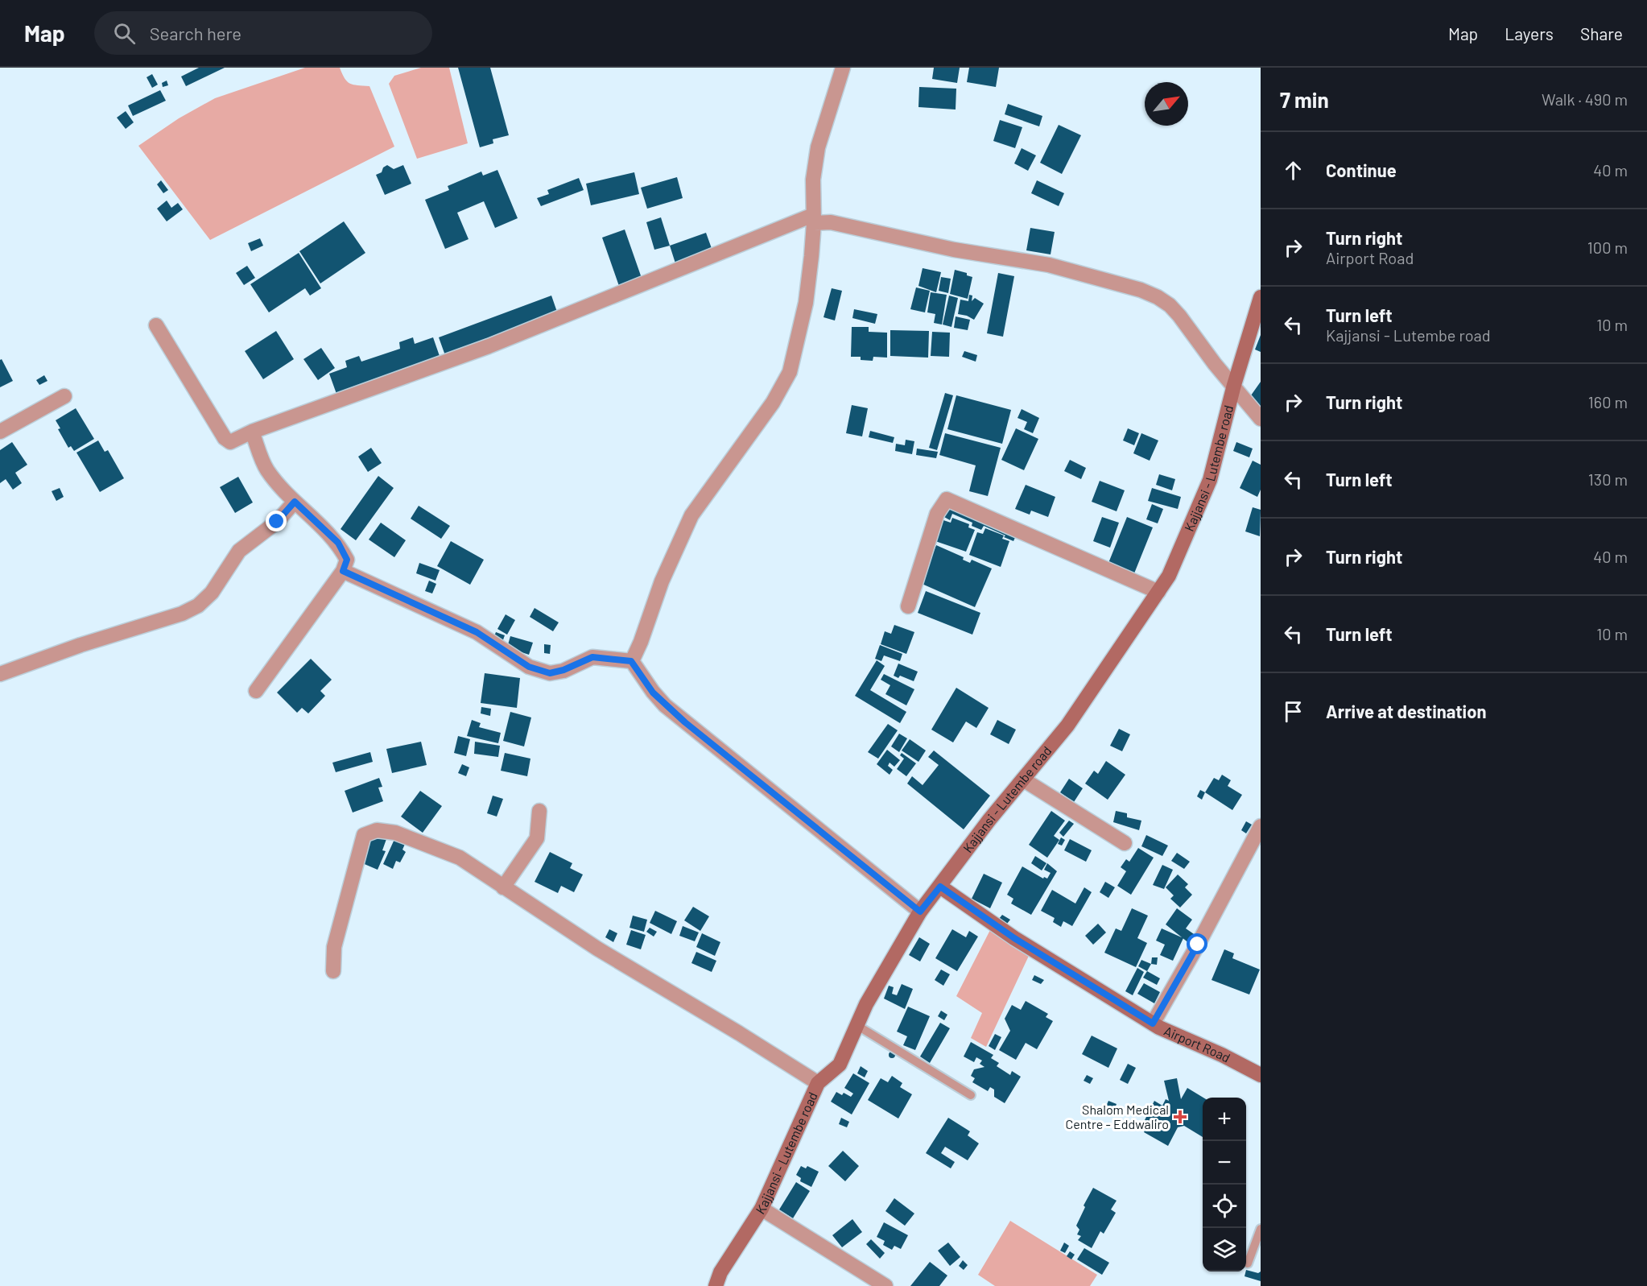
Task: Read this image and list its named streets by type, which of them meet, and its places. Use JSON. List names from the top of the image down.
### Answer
{
  "streets": {
    "street": ["Kajjansi - Lutembe road", "Airport Road"]
  },
  "crossings": [
    ["Kajjansi - Lutembe road", "Airport Road"]
  ],
  "places": {
    "health": ["Shalom Medical Centre - Eddwaliro"]
  },
  "north": "top right",
  "page": {
    "header": "Map",
    "search": "Search here",
    "nav": ["Map", "Layers", "Share"],
    "heading": ["7 min", "Walk · 490 m"],
    "list": [
      ["Continue", "40 m"],
      ["Turn right", "Airport Road", "100 m"],
      ["Turn left", "Kajjansi - Lutembe road", "10 m"],
      ["Turn right", "160 m"],
      ["Turn left", "130 m"],
      ["Turn right", "40 m"],
      ["Turn left", "10 m"],
      "Arrive at destination"
    ],
    "map_buttons": ["+", "−"]
  }
}
